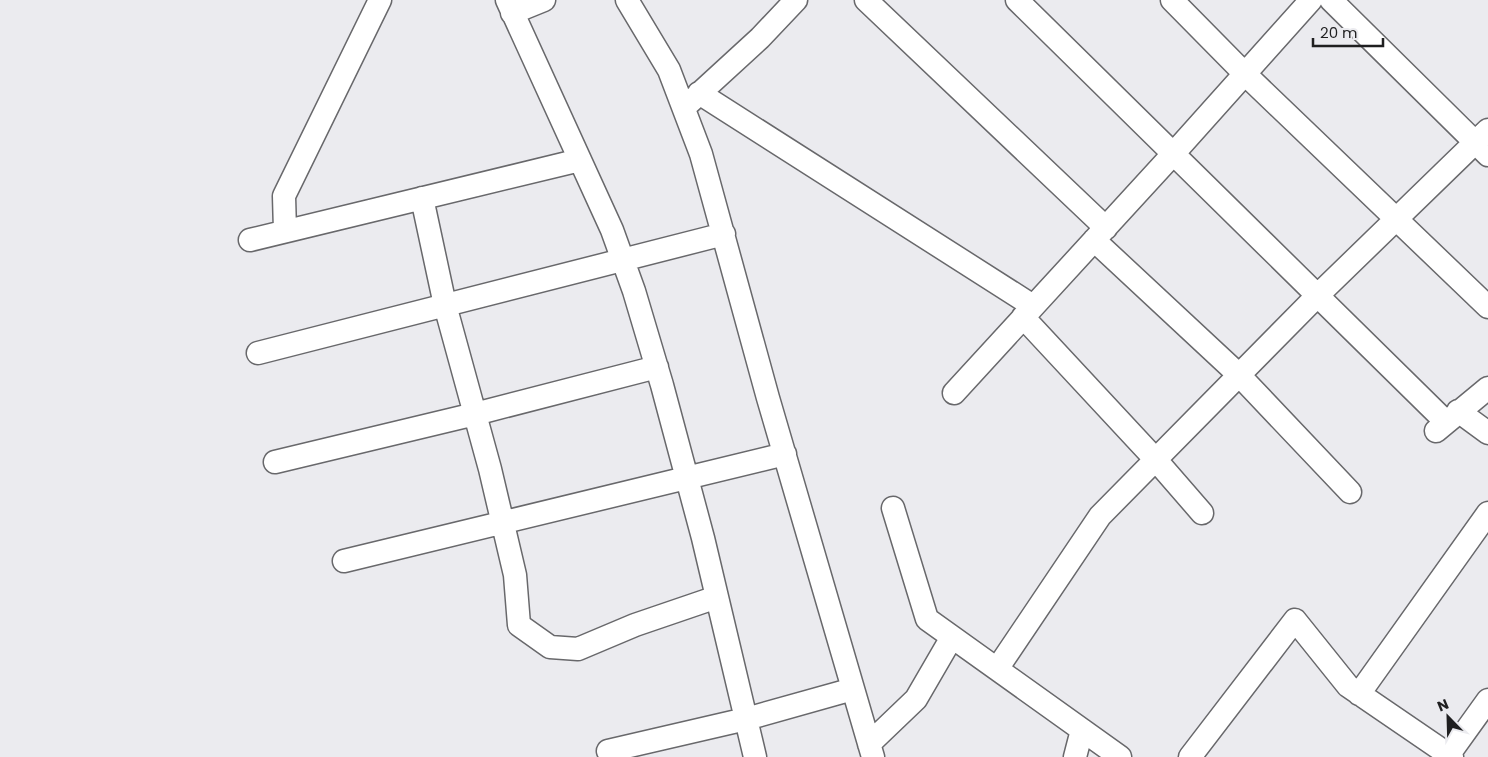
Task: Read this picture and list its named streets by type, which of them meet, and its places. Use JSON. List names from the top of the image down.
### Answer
{
  "scale_bar": "20 m",
  "north": "top left"
}
